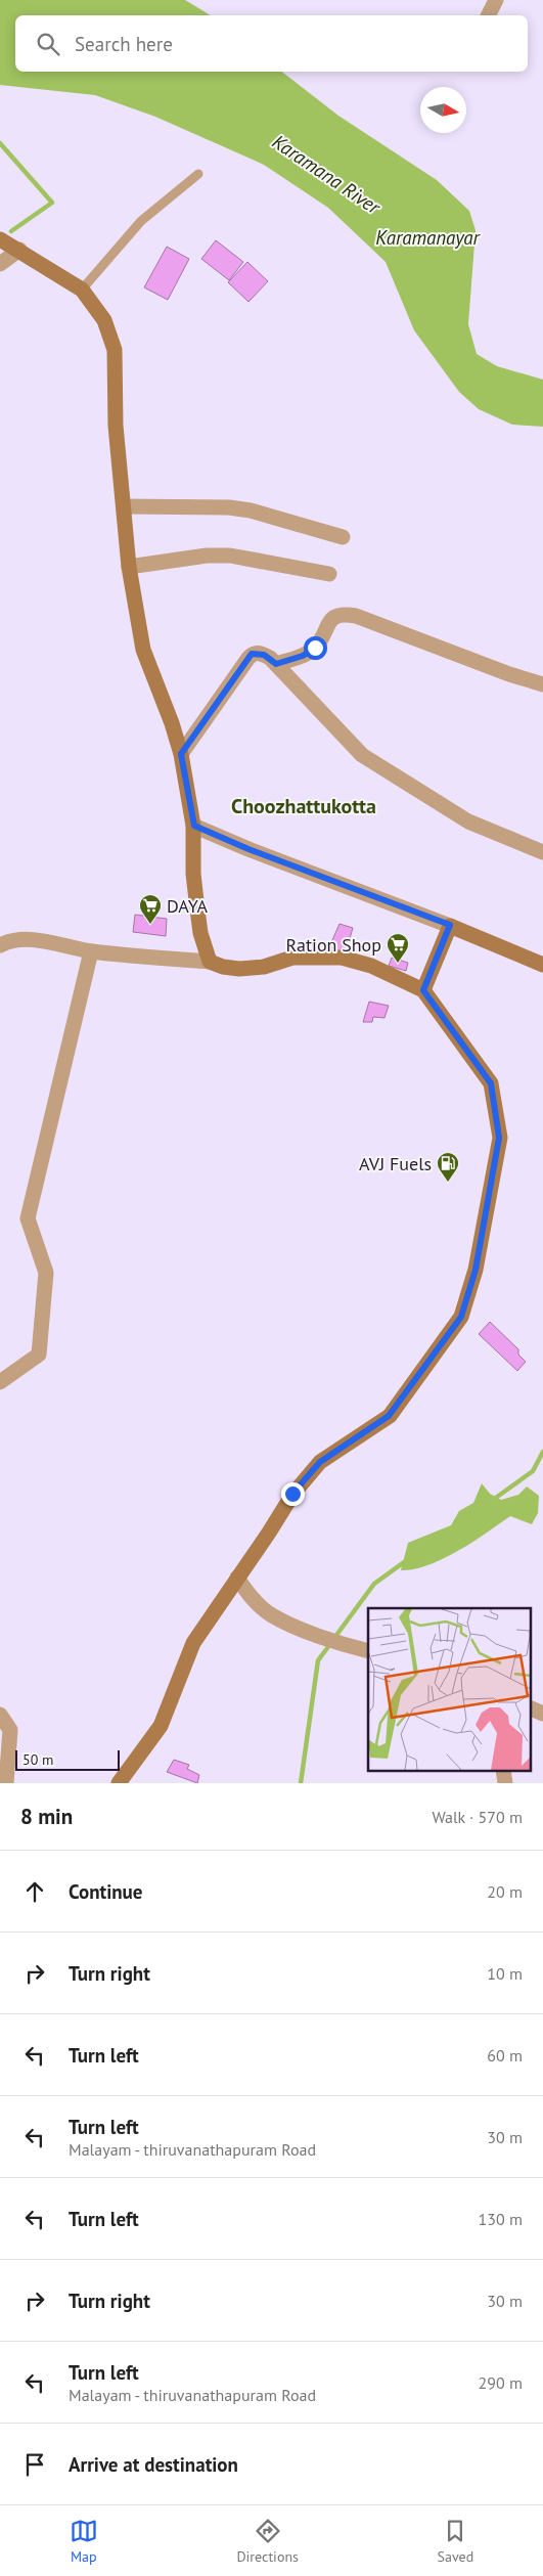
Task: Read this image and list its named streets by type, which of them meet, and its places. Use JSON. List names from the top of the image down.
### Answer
{
  "districts": ["Choozhattukotta"],
  "water": ["Karamana River", "Karamanayar"],
  "places": {
    "supermarket": ["DAYA", "Ration Shop"],
    "fuel station": ["AVJ Fuels"]
  },
  "scale_bar": "50 m",
  "north": "right",
  "page": {
    "search": "Search here",
    "scale": "50 m",
    "heading": ["8 min", "Walk · 570 m"],
    "list": [
      ["Continue", "20 m"],
      ["Turn right", "10 m"],
      ["Turn left", "60 m"],
      ["Turn left", "Malayam - thiruvanathapuram Road", "30 m"],
      ["Turn left", "130 m"],
      ["Turn right", "30 m"],
      ["Turn left", "Malayam - thiruvanathapuram Road", "290 m"],
      "Arrive at destination"
    ],
    "nav": ["Map", "Directions", "Saved"]
  }
}
